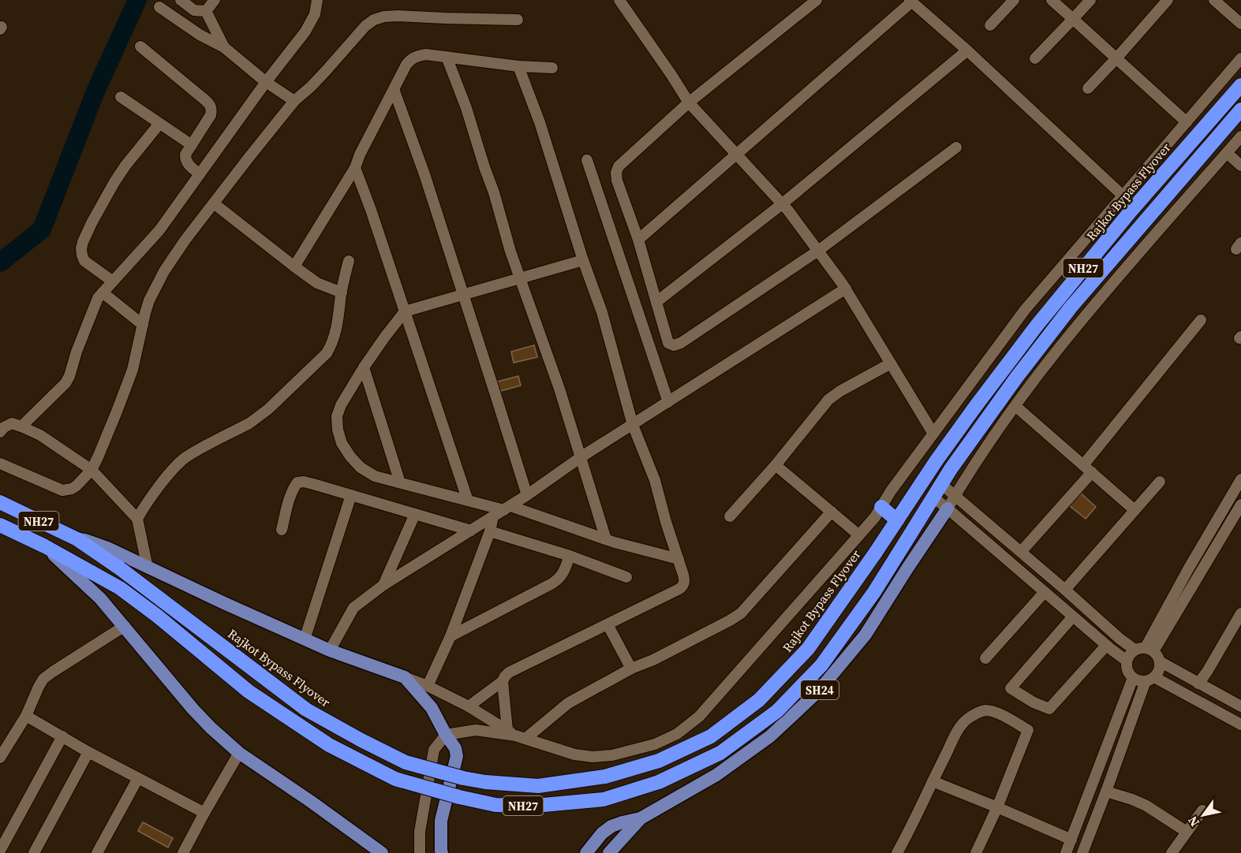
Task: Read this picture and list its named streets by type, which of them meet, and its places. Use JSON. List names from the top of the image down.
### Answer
{
  "streets": {
    "highway": ["Rajkot Bypass Flyover", "NH27"],
    "main road": ["SH24"]
  },
  "crossings": [
    ["Rajkot Bypass Flyover", "NH27"]
  ],
  "north": "bottom left"
}
